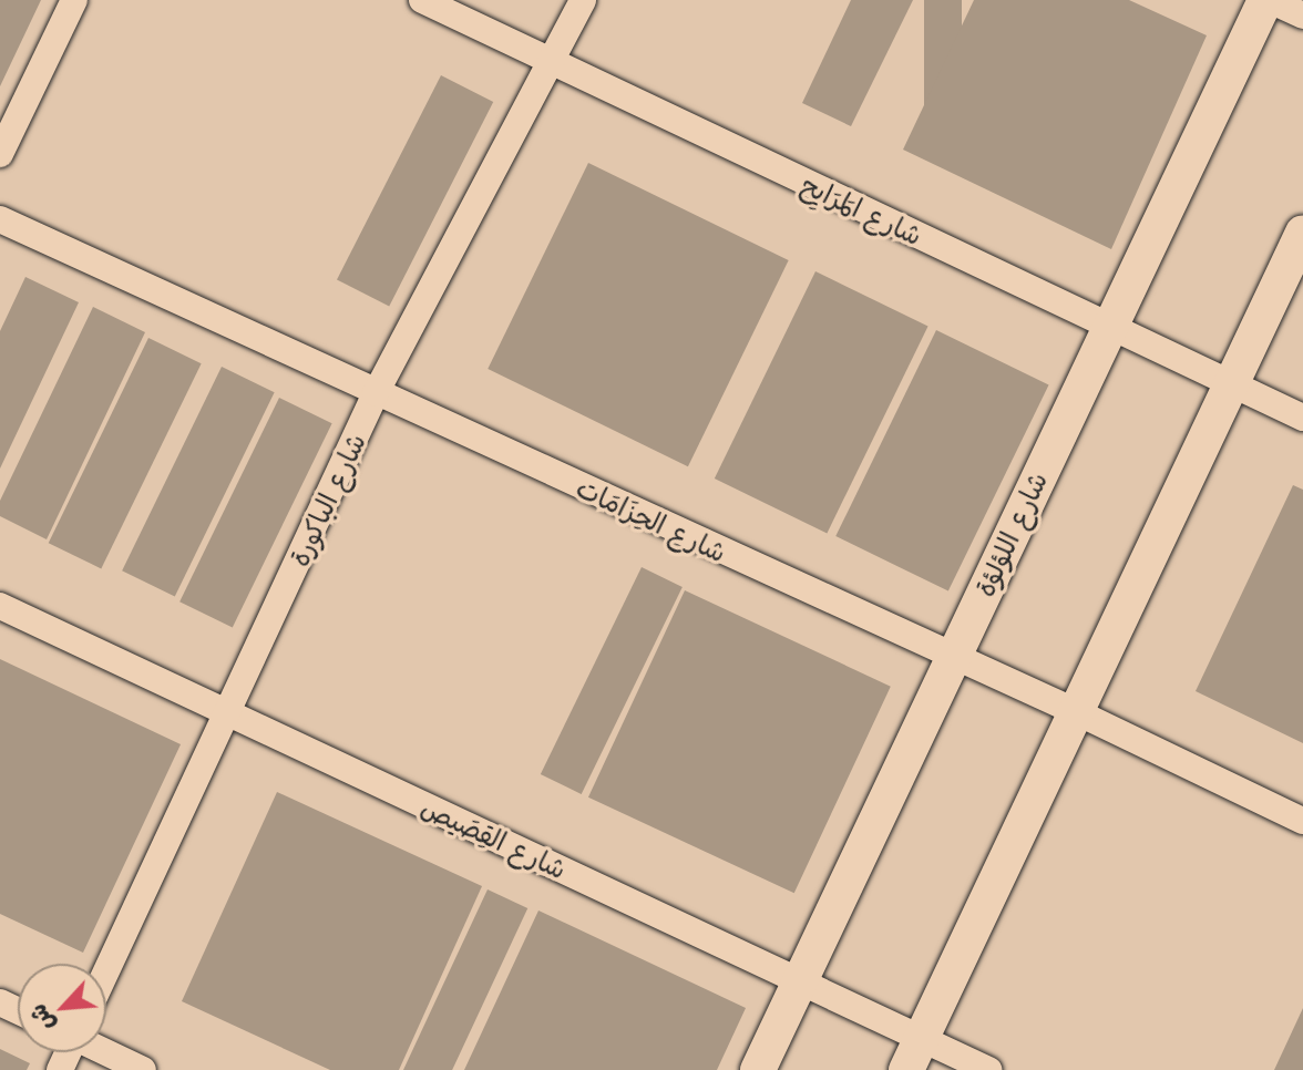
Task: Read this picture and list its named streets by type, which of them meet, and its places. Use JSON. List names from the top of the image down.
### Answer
{
  "streets": {
    "street": [
      "شارع المَرَايِح",
      "شارع الباكورة",
      "شارع الحِزَامَات",
      "شارع اللؤلؤة",
      "شارع القِصَيص"
    ]
  },
  "crossings": [
    ["شارع المَرَايِح", "شارع الباكورة"],
    ["شارع المَرَايِح", "شارع اللؤلؤة"],
    ["شارع الباكورة", "شارع الحِزَامَات"],
    ["شارع الباكورة", "شارع القِصَيص"],
    ["شارع الحِزَامَات", "شارع اللؤلؤة"],
    ["شارع اللؤلؤة", "شارع القِصَيص"]
  ],
  "north": "bottom left"
}
